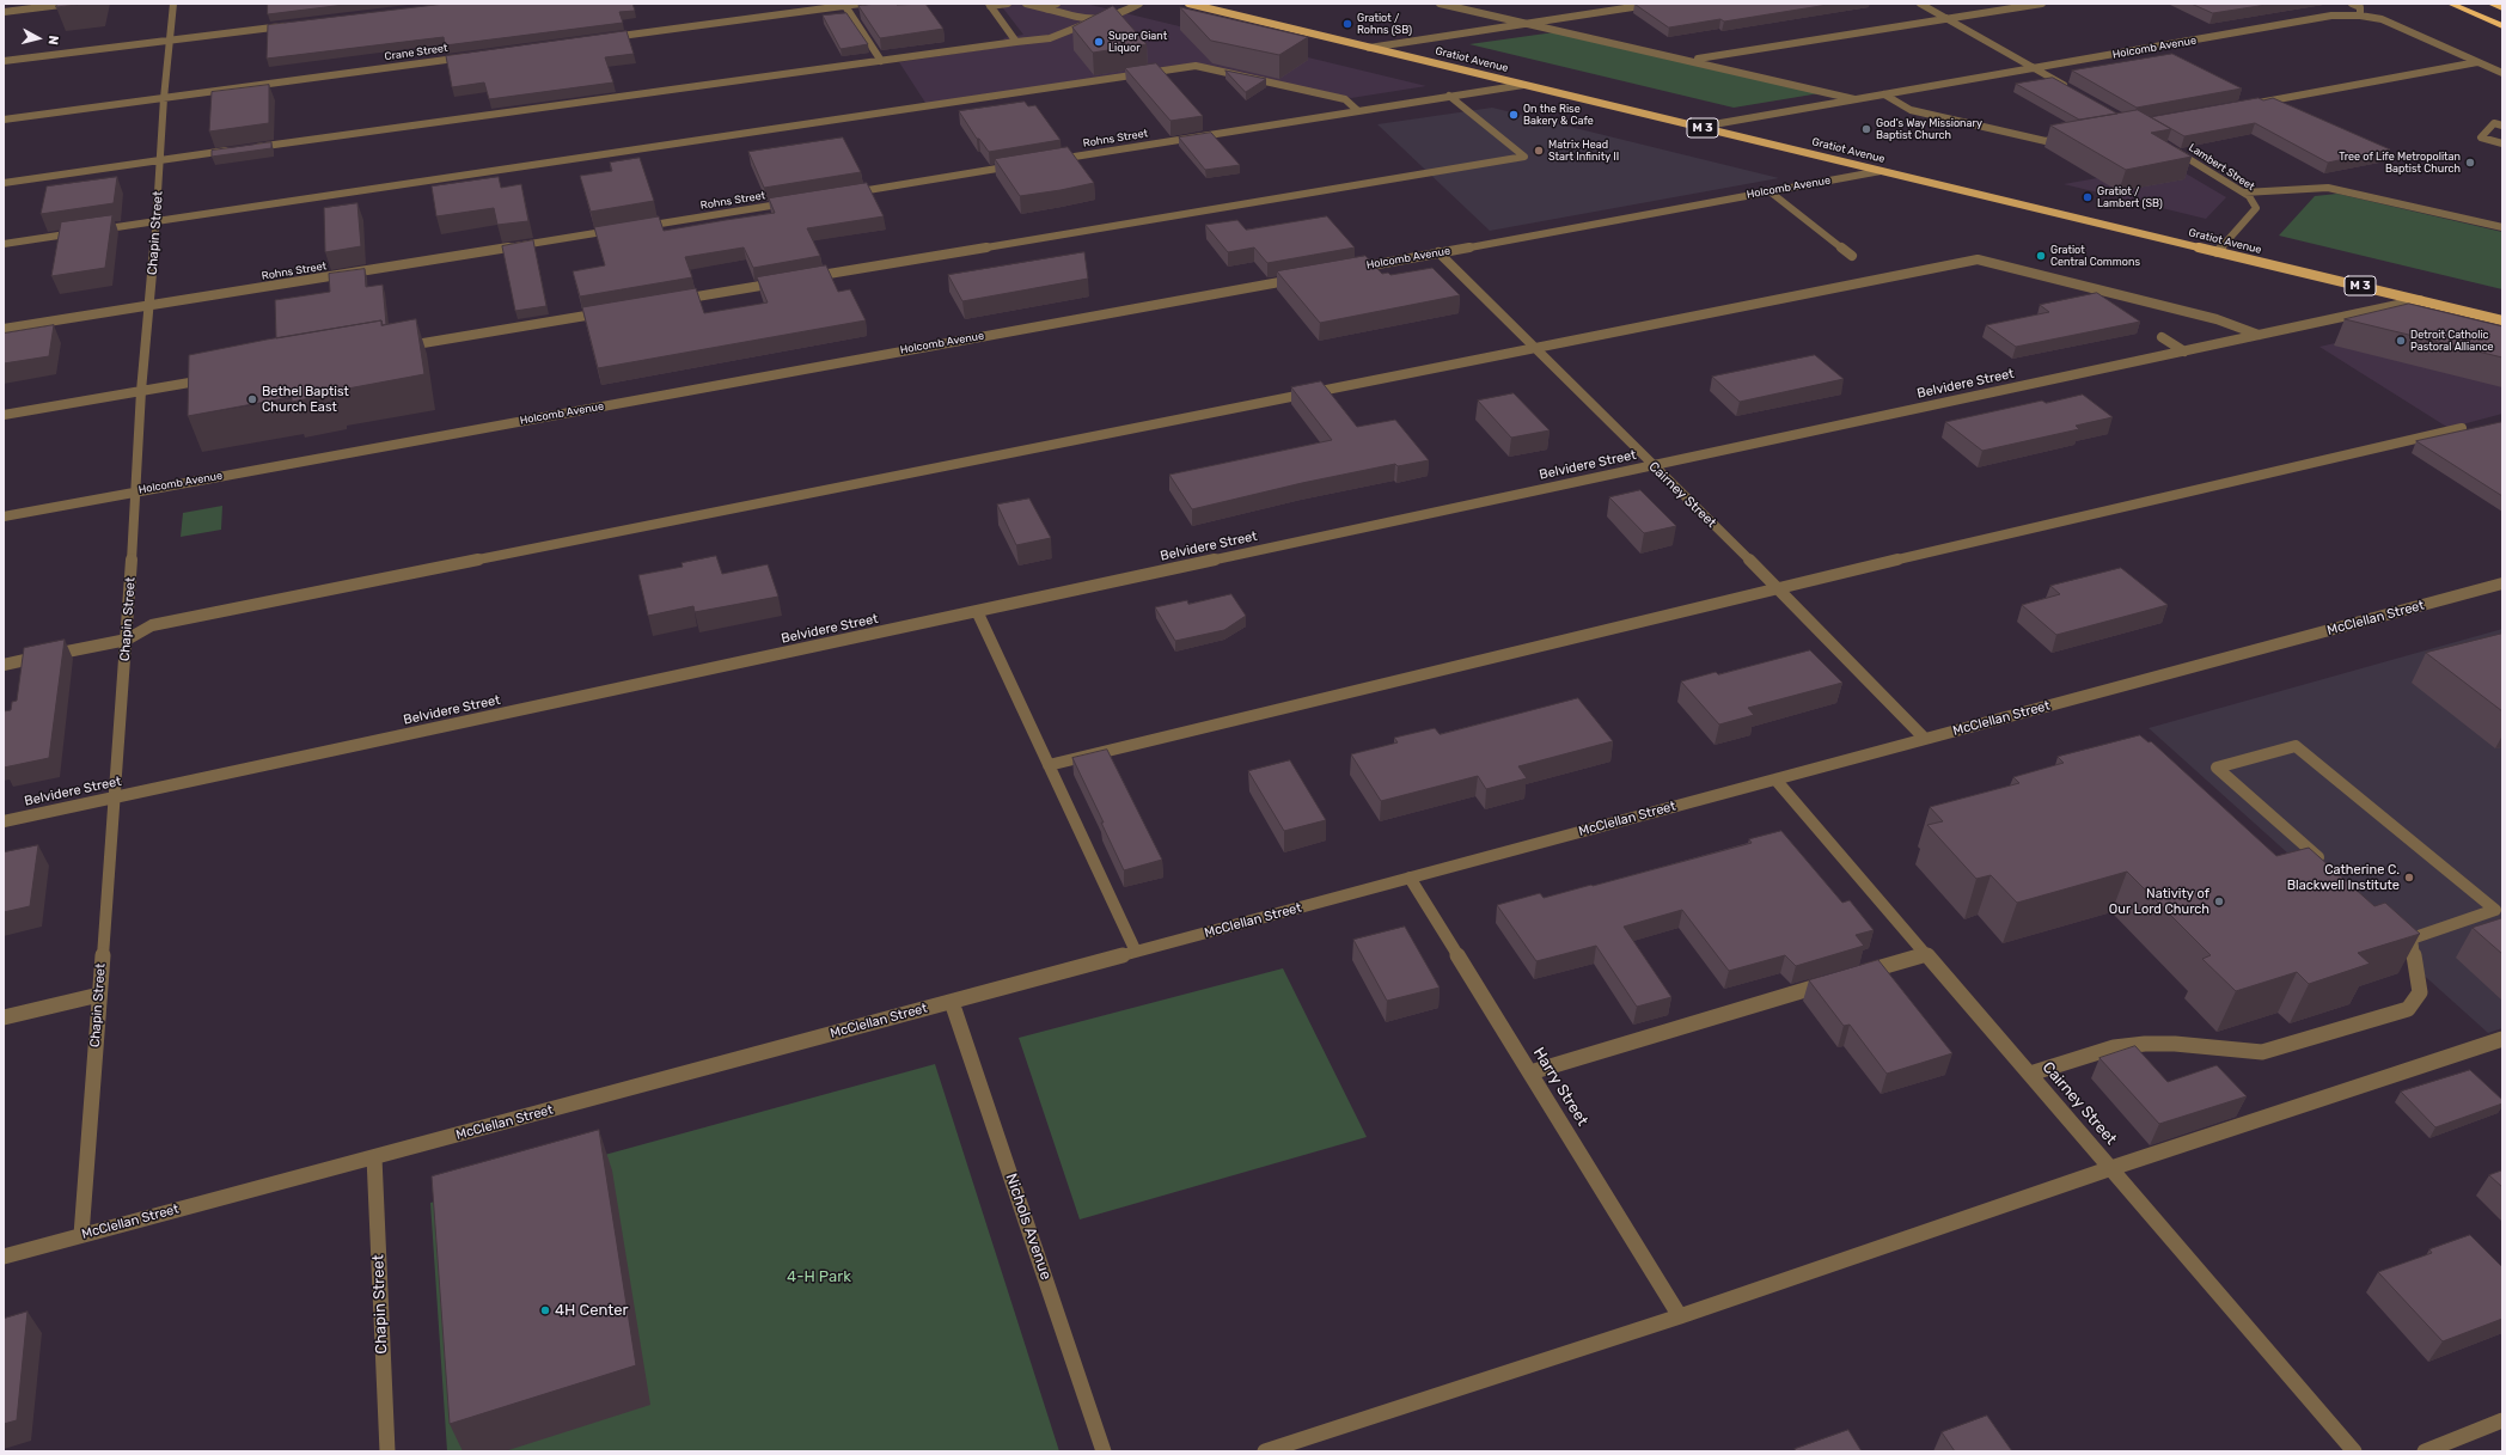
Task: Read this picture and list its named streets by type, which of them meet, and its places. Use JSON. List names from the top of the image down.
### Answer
{
  "streets": {
    "main road": ["Gratiot Avenue", "M 3"],
    "street": [
      "Holcomb Avenue",
      "Crane Street",
      "Rohns Street",
      "Lambert Street",
      "Chapin Street",
      "Belvidere Street",
      "Cairney Street",
      "McClellan Street",
      "Harry Street",
      "Nichols Avenue"
    ]
  },
  "crossings": [
    ["Holcomb Avenue", "Gratiot Avenue"],
    ["Holcomb Avenue", "Chapin Street"],
    ["Holcomb Avenue", "Cairney Street"],
    ["Crane Street", "Chapin Street"],
    ["Gratiot Avenue", "Rohns Street"],
    ["Gratiot Avenue", "Lambert Street"],
    ["Gratiot Avenue", "Belvidere Street"],
    ["Rohns Street", "Chapin Street"],
    ["Chapin Street", "Belvidere Street"],
    ["Chapin Street", "McClellan Street"],
    ["Belvidere Street", "Cairney Street"],
    ["Cairney Street", "McClellan Street"],
    ["McClellan Street", "Harry Street"],
    ["McClellan Street", "Nichols Avenue"]
  ],
  "parks": ["4-H Park"],
  "places": [
    "Gratiot / Rohns (SB)",
    "Super Giant Liquor",
    "On the Rise Bakery & Cafe",
    "God's Way Missionary Baptist Church",
    "Matrix Head Start Infinity II",
    "Tree of Life Metropolitan Baptist Church",
    "Gratiot / Lambert (SB)",
    "Gratiot Central Commons",
    "Detroit Catholic Pastoral Alliance",
    "Bethel Baptist Church East",
    "Catherine C. Blackwell Institute",
    "Nativity of Our Lord Church",
    "4H Center"
  ],
  "north": "right"
}
